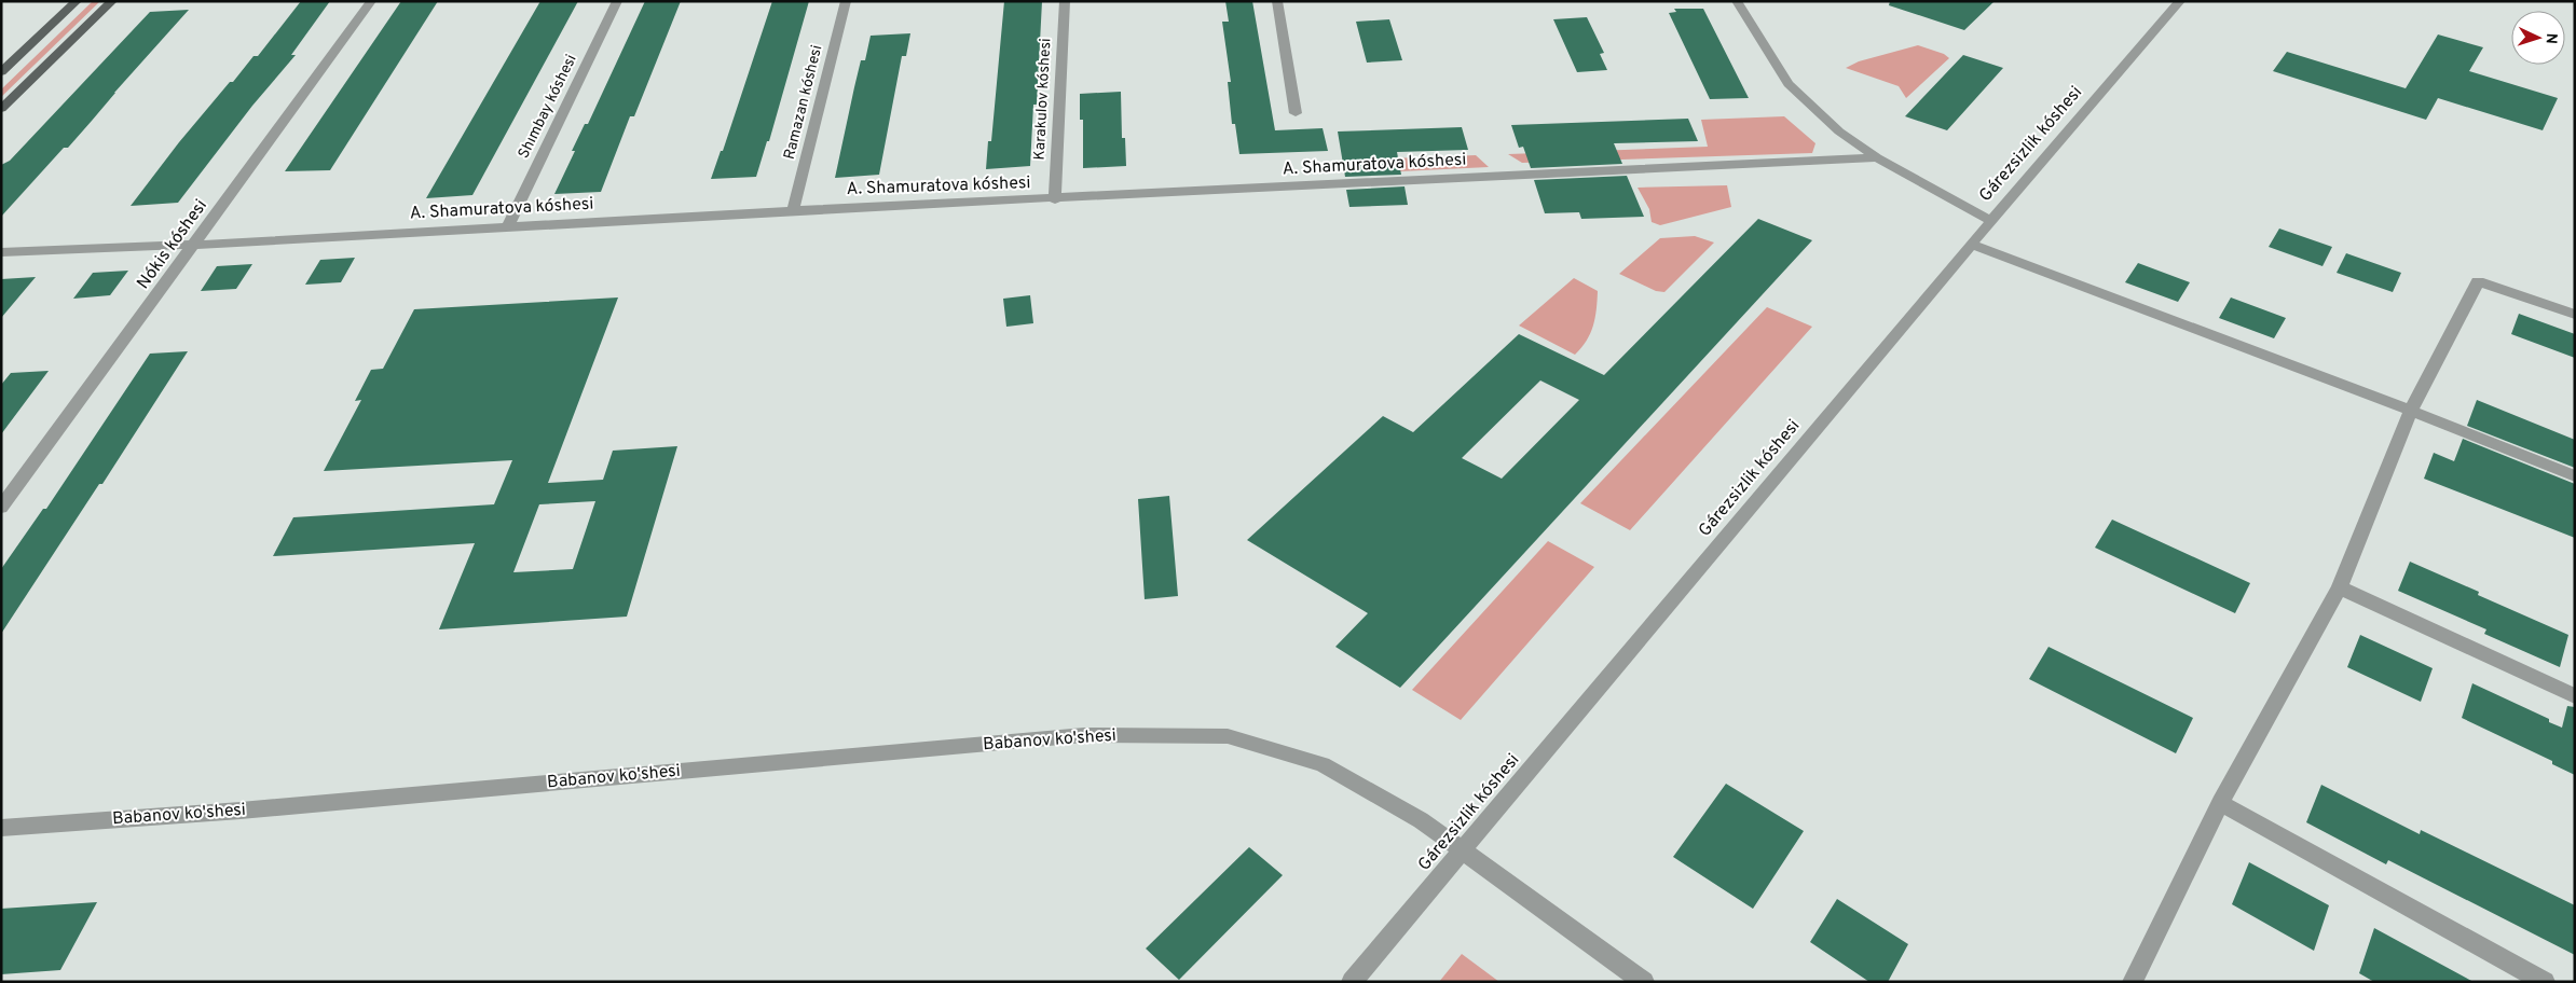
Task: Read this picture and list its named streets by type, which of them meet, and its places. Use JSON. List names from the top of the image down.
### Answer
{
  "streets": {
    "street": [
      "Karakulov kóshesi",
      "Ramazan kóshesi",
      "Shımbay kóshesi",
      "Gárezsizlik kóshesi",
      "A. Shamuratova kóshesi",
      "Nókis kóshesi",
      "Babanov ko'shesi"
    ]
  },
  "crossings": [
    ["Karakulov kóshesi", "A. Shamuratova kóshesi"],
    ["Ramazan kóshesi", "A. Shamuratova kóshesi"],
    ["Shımbay kóshesi", "A. Shamuratova kóshesi"],
    ["Gárezsizlik kóshesi", "Babanov ko'shesi"],
    ["A. Shamuratova kóshesi", "Nókis kóshesi"]
  ],
  "north": "right"
}
